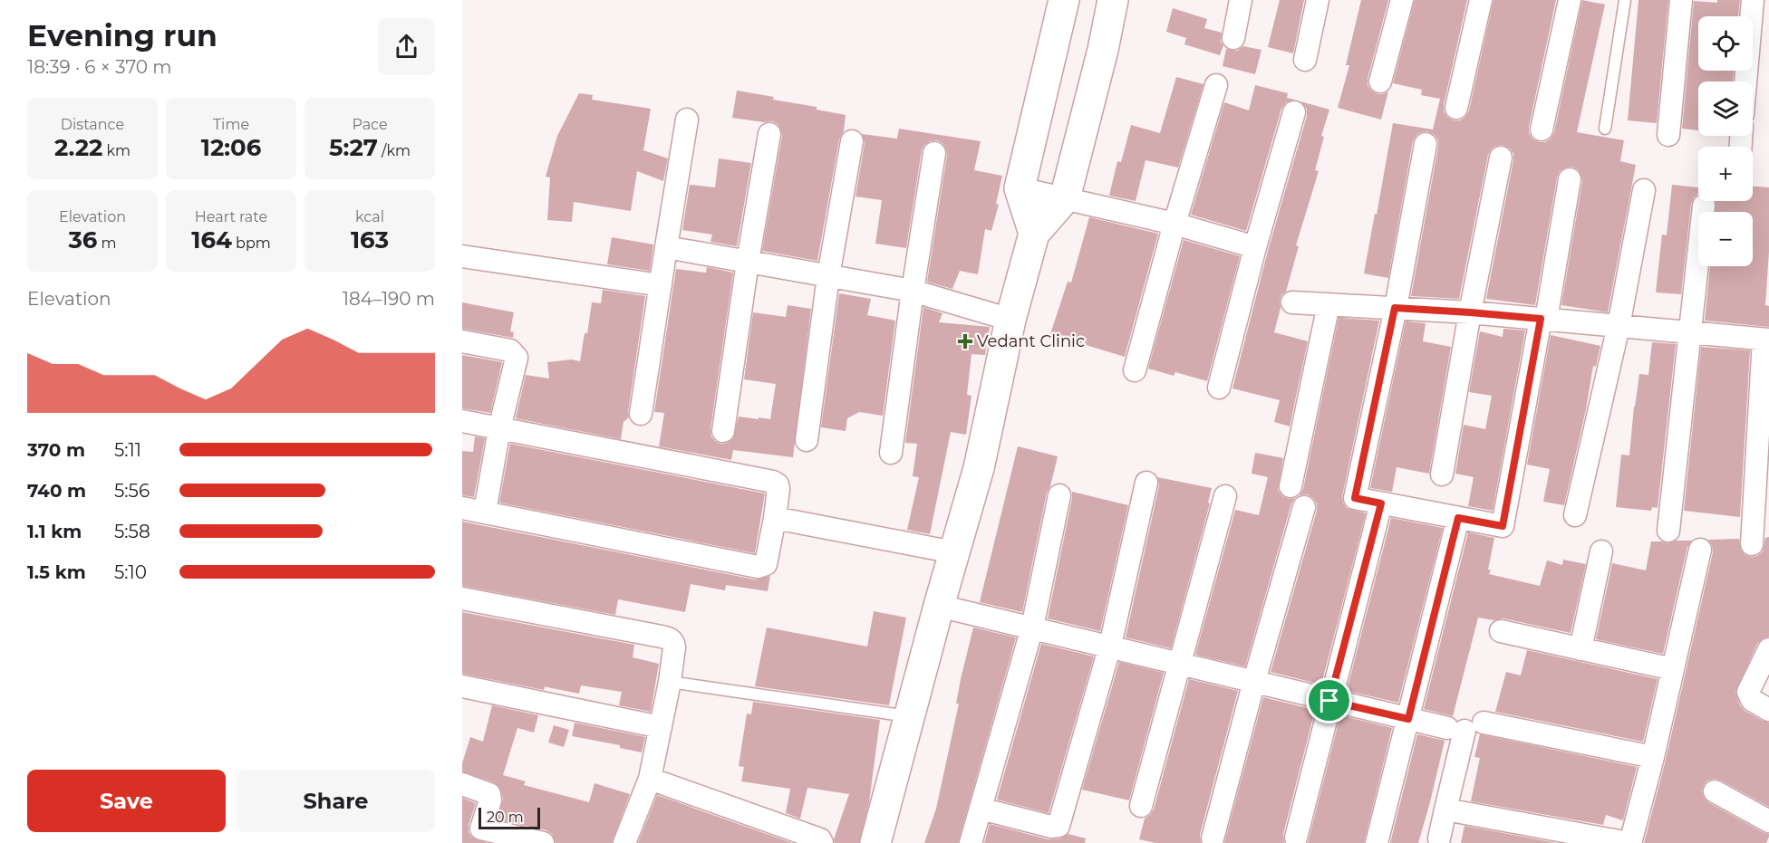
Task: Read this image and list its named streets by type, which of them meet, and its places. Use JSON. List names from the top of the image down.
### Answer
{
  "places": {
    "health": ["Vedant Clinic"]
  },
  "scale_bar": "20 m",
  "page": {
    "heading": ["Evening run", "18:39 · 6 × 370 m"],
    "map_buttons": ["+", "−"],
    "stats": [
      ["Distance", "2.22 km"],
      ["Time", "12:06"],
      ["Pace", "5:27 /km"],
      ["Elevation", "36 m"],
      ["Heart rate", "164 bpm"],
      ["kcal", "163"]
    ],
    "chart": ["Elevation", "184–190 m"],
    "list": [
      {
        "name": "370 m",
        "note": "5:11"
      },
      {
        "name": "740 m",
        "note": "5:56"
      },
      {
        "name": "1.1 km",
        "note": "5:58"
      },
      {
        "name": "1.5 km",
        "note": "5:10"
      }
    ],
    "buttons": ["Save", "Share"],
    "scale": "20 m"
  }
}
